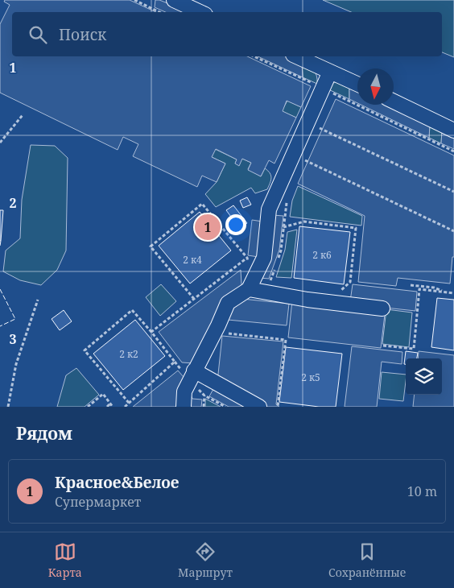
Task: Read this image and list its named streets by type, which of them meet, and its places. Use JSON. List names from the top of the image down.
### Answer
{
  "house_numbers": [
    "2 к6",
    "2 к4",
    "2 к2",
    "2 к5"
  ],
  "north": "bottom",
  "page": {
    "search": "Поиск",
    "pins": "1",
    "heading": "Рядом",
    "list": [
      {
        "mark": "1",
        "name": "Красное&Белое",
        "note": "Супермаркет",
        "value": "10 m"
      }
    ],
    "nav": ["Карта", "Маршрут", "Сохранённые"]
  },
  "grid": {
    "rows": ["1", "2", "3"]
  }
}
